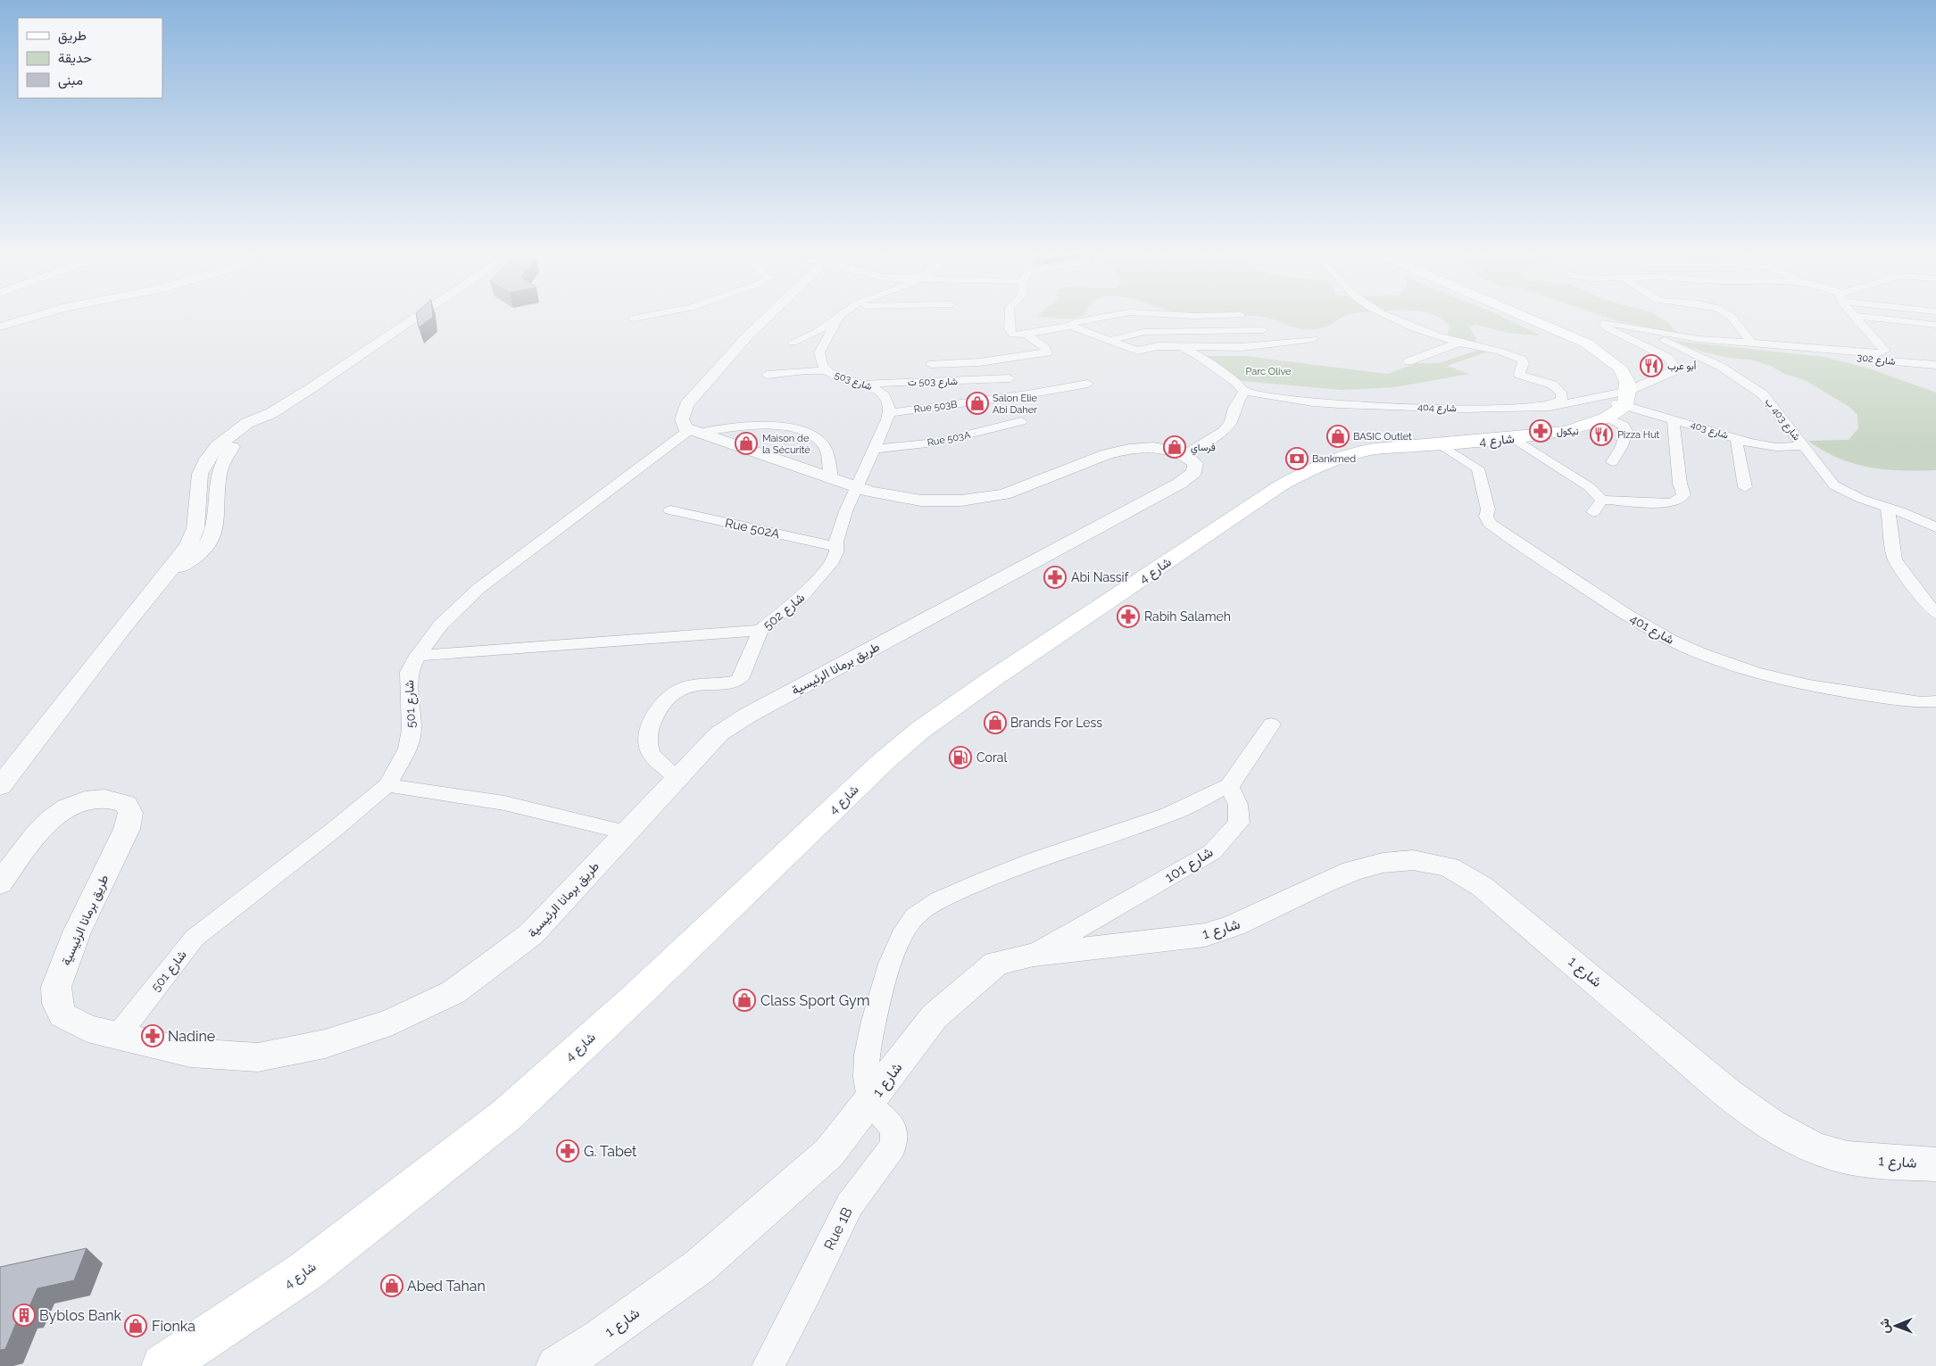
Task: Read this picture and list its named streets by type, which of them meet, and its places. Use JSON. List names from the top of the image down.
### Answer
{
  "streets": {
    "main road": ["شارع 4"],
    "street": [
      "شارع 302",
      "شارع 503",
      "شارع 503 ت",
      "Rue 503B",
      "شارع 404",
      "شارع 403 ب",
      "شارع 403",
      "Rue 503A",
      "Rue 502A",
      "شارع 502",
      "شارع 401",
      "طريق برمانا الرئيسية",
      "شارع 501",
      "شارع 101",
      "شارع 1",
      "Rue 1B"
    ]
  },
  "crossings": [
    ["شارع 503", "شارع 503 ت"],
    ["شارع 503", "Rue 503B"],
    ["شارع 404", "شارع 403 ب"],
    ["شارع 404", "شارع 403"],
    ["شارع 404", "شارع 4"],
    ["شارع 403 ب", "شارع 403"],
    ["شارع 403", "شارع 4"],
    ["شارع 4", "شارع 401"],
    ["Rue 502A", "شارع 502"],
    ["شارع 502", "طريق برمانا الرئيسية"],
    ["طريق برمانا الرئيسية", "شارع 501"],
    ["شارع 101", "شارع 1"],
    ["شارع 1", "Rue 1B"]
  ],
  "parks": ["Parc Olive"],
  "places": {
    "restaurant": ["أبو عرب", "Pizza Hut"],
    "shop": [
      "Salon Elie Abi Daher",
      "BASIC Outlet",
      "Maison de la Sécurité",
      "فرساي",
      "Brands For Less",
      "Class Sport Gym",
      "Abed Tahan",
      "Fionka"
    ],
    "pharmacy": [
      "نيكول",
      "Abi Nassif",
      "Rabih Salameh",
      "Nadine",
      "G. Tabet"
    ],
    "bank": ["Bankmed"],
    "fuel station": ["Coral"],
    "building": ["Byblos Bank"]
  },
  "legend": ["طريق", "حديقة", "مبنى"],
  "north": "left"
}
